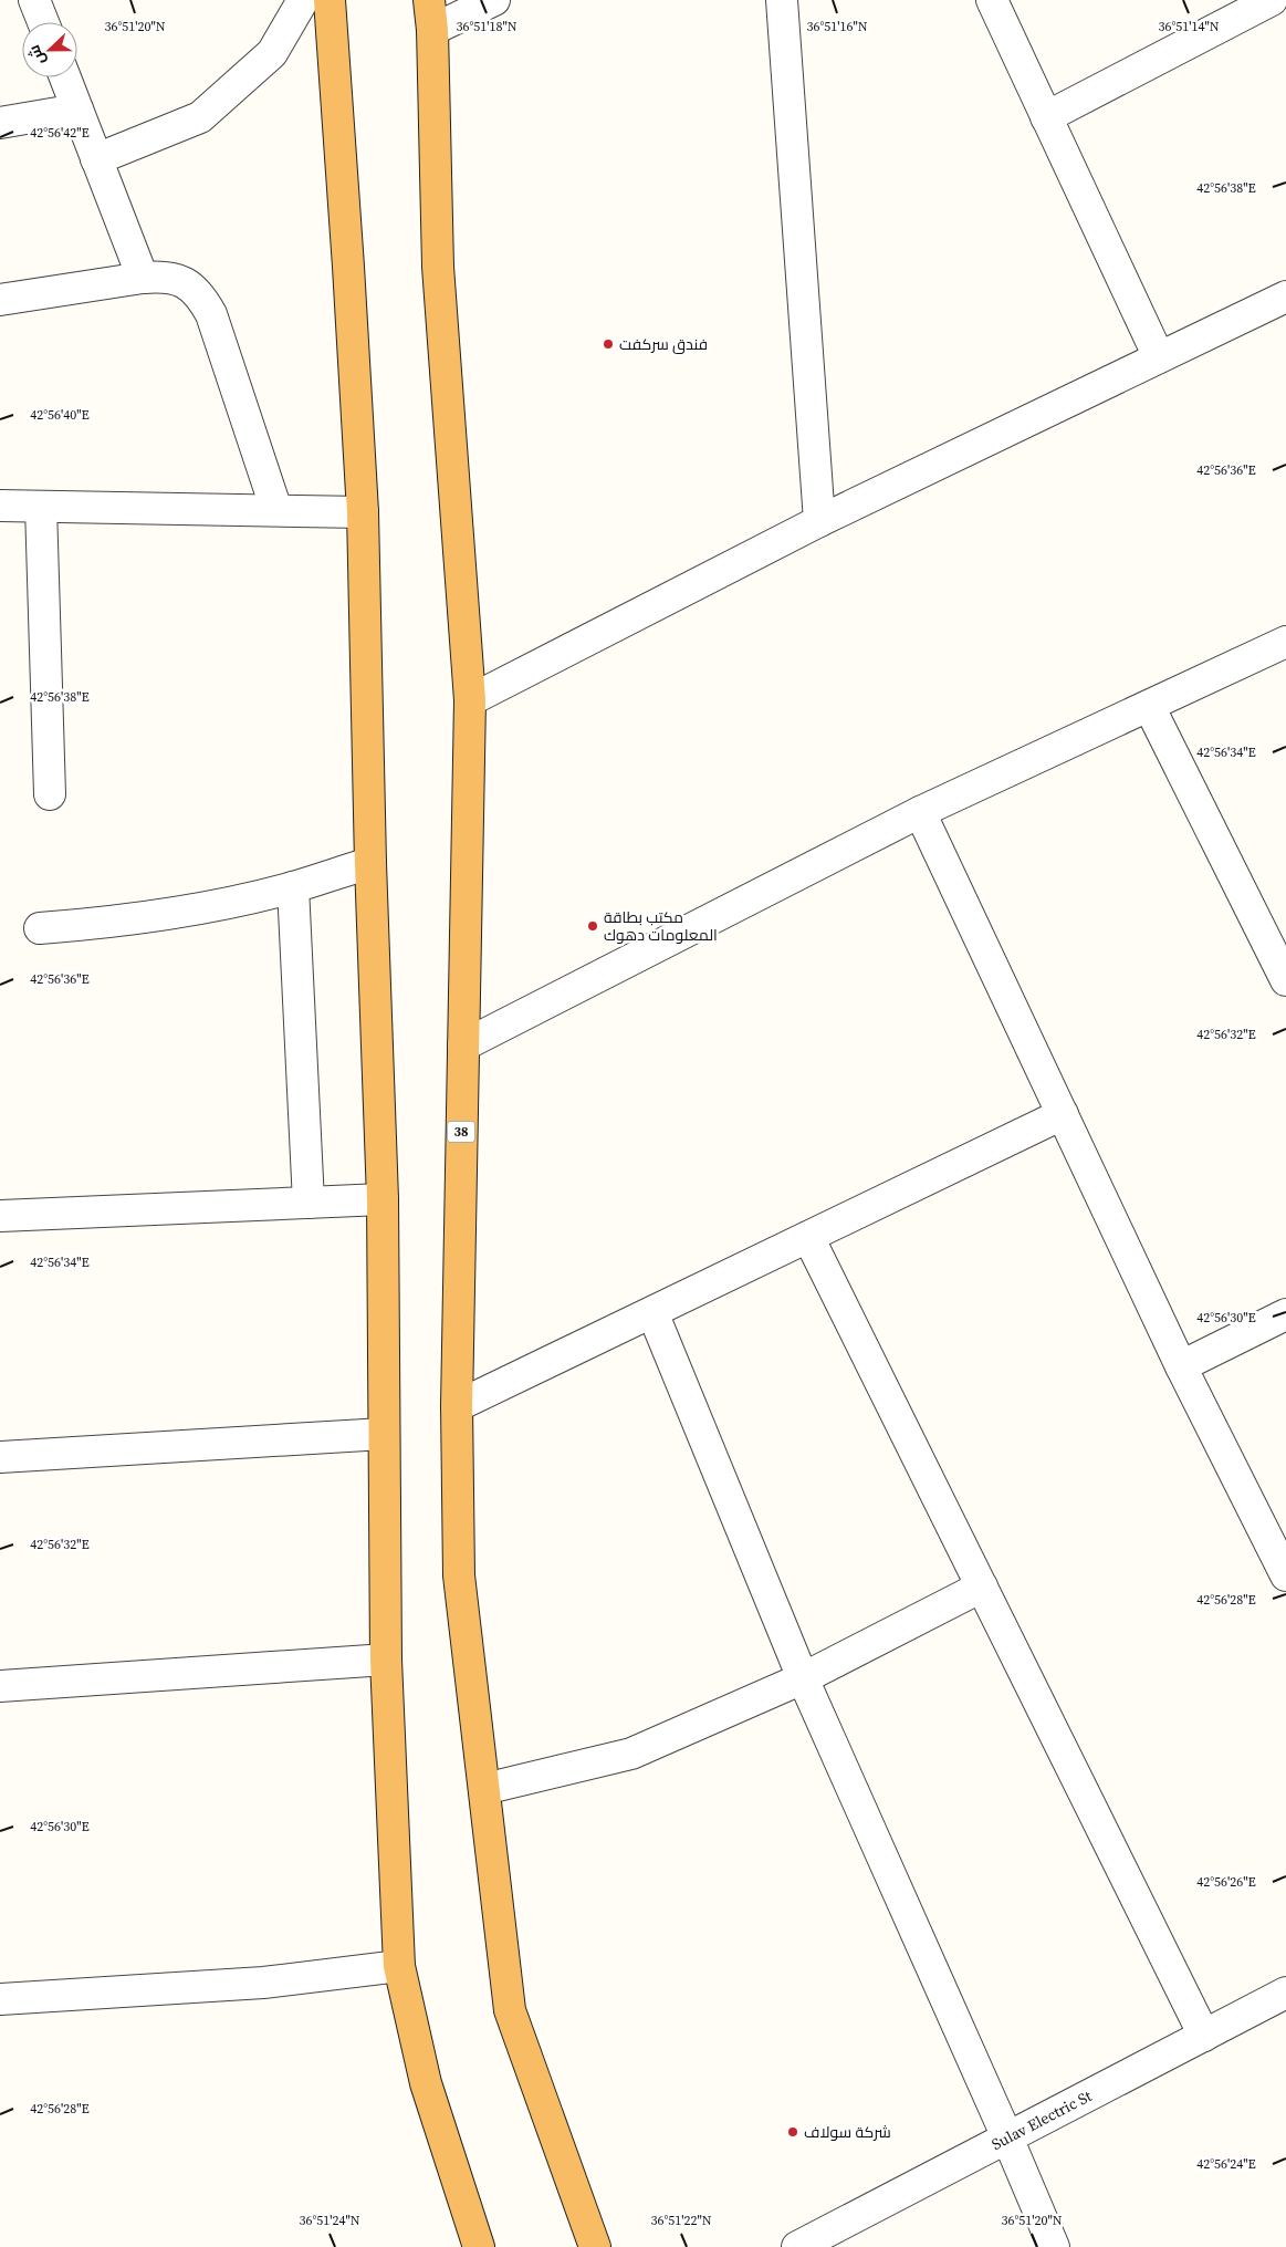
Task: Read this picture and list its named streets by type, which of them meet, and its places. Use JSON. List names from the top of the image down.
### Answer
{
  "streets": {
    "highway": ["38"],
    "street": ["Sulav Electric St"]
  },
  "places": ["فندق سركفت", "مكتب بطاقة المعلومات دهوك", "شركة سولاف"],
  "north": "left",
  "coordinates": [
    "36°51'20\"N",
    "36°51'18\"N",
    "36°51'16\"N",
    "36°51'14\"N",
    "42°56'42\"E",
    "42°56'38\"E",
    "42°56'40\"E",
    "42°56'36\"E",
    "42°56'34\"E",
    "42°56'32\"E",
    "42°56'30\"E",
    "42°56'28\"E",
    "42°56'26\"E",
    "42°56'24\"E",
    "36°51'24\"N",
    "36°51'22\"N"
  ]
}
